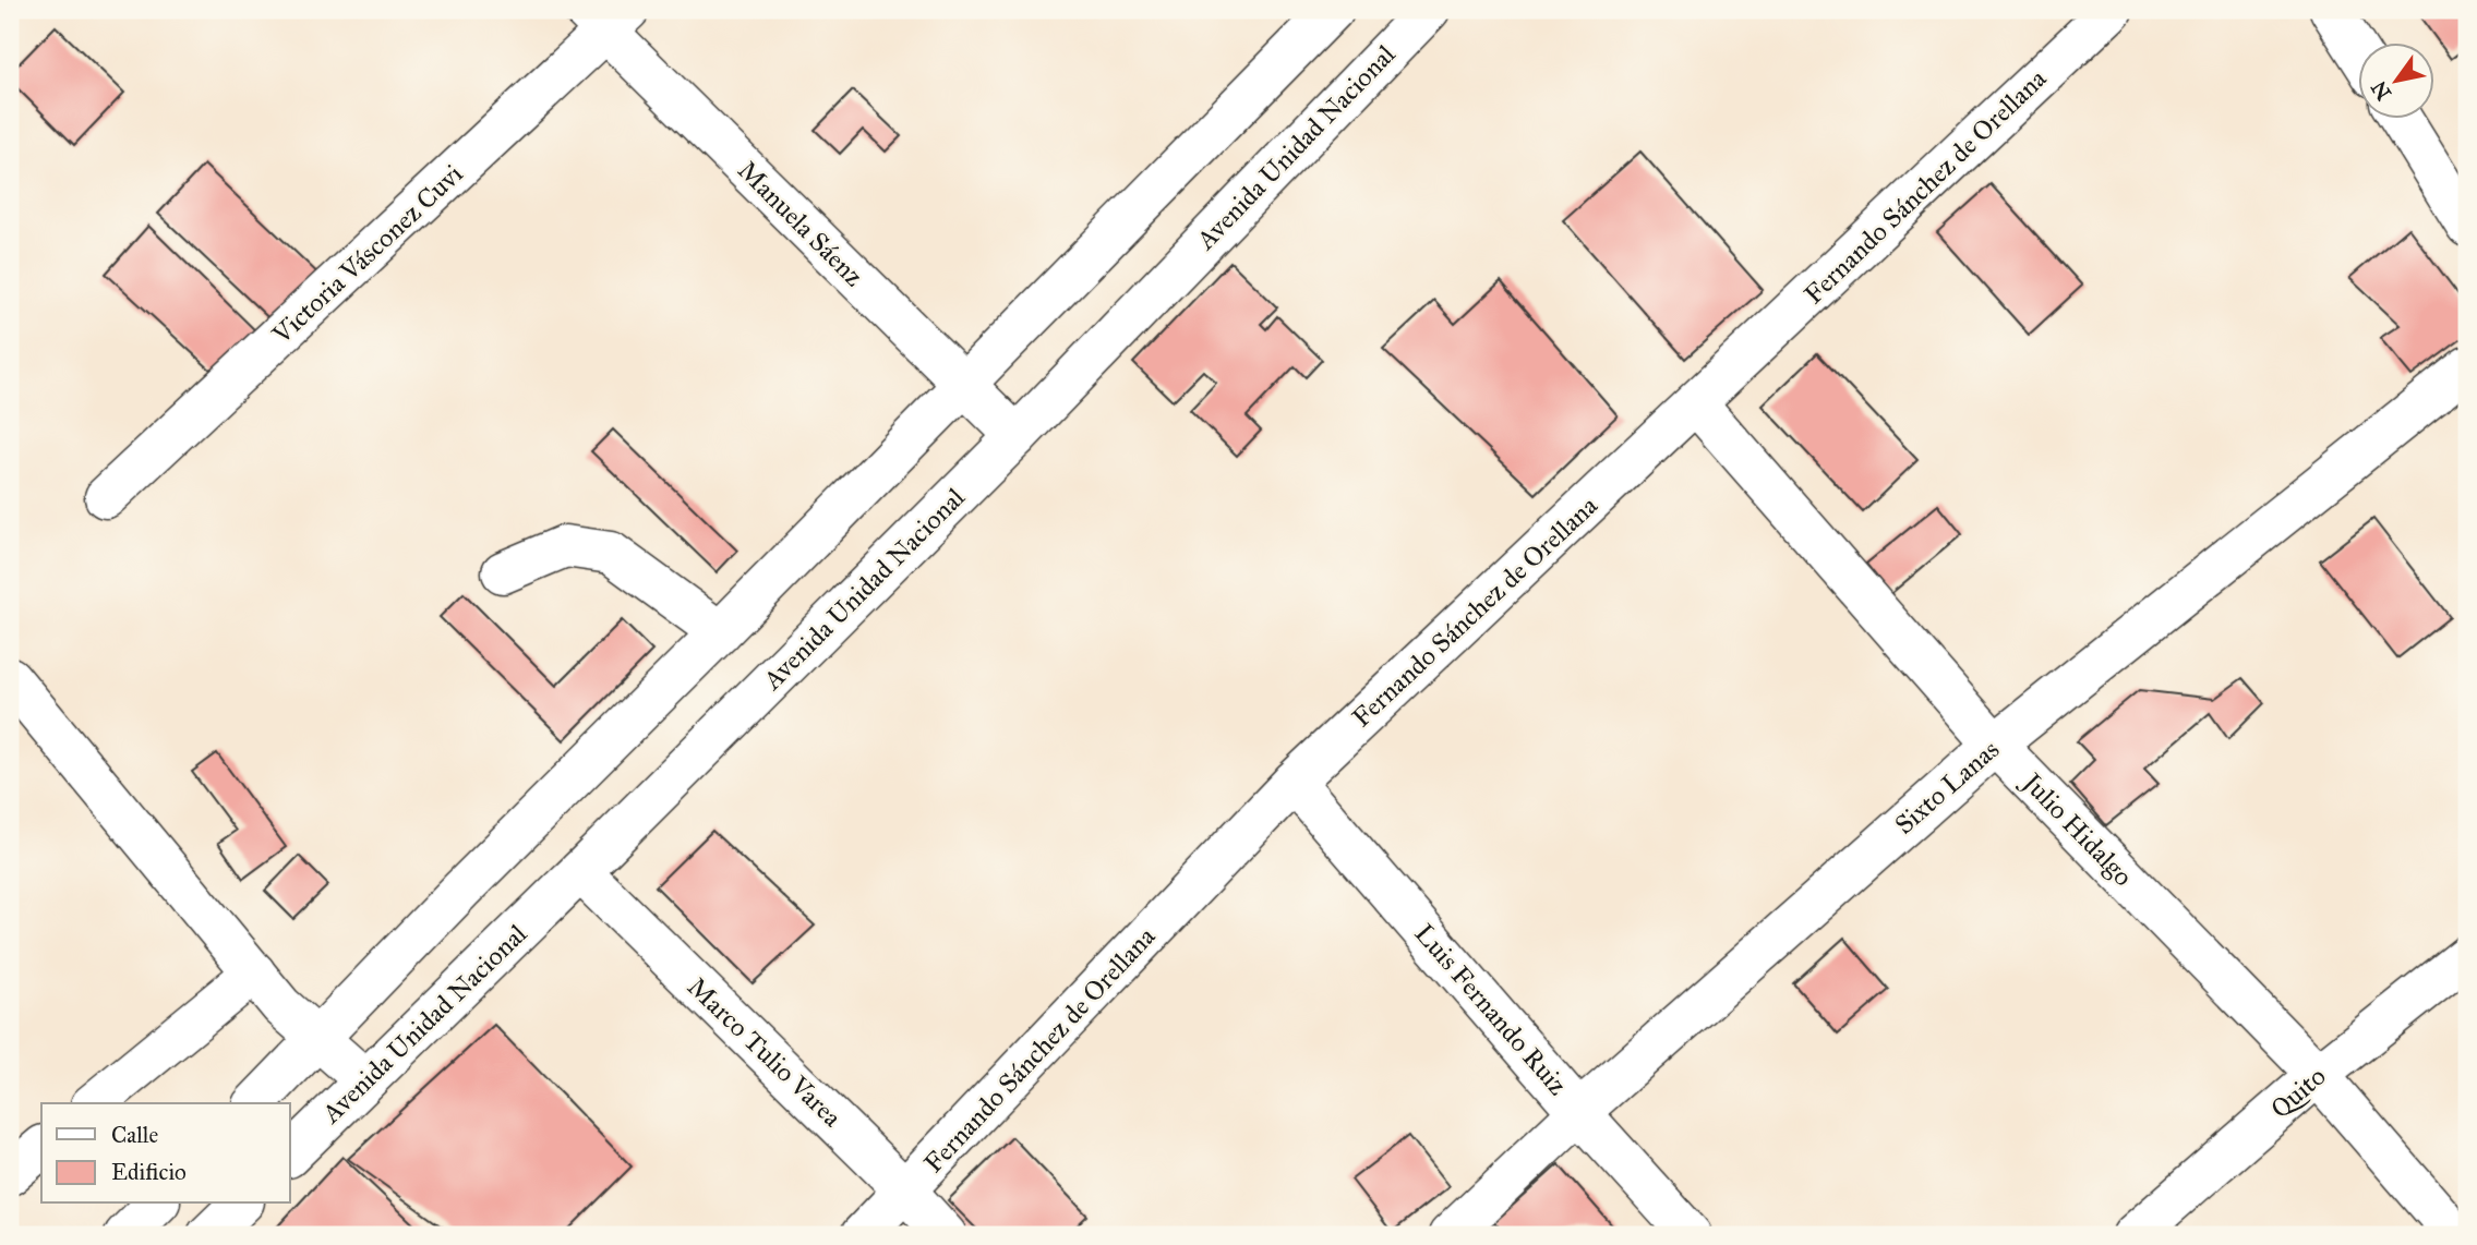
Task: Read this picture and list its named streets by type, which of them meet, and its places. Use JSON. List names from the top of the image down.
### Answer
{
  "streets": {
    "street": [
      "Avenida Unidad Nacional",
      "Fernando Sánchez de Orellana",
      "Manuela Sáenz",
      "Victoria Vásconez Cuvi",
      "Sixto Lanas",
      "Julio Hidalgo",
      "Luis Fernando Ruiz",
      "Marco Tulio Varea",
      "Quito"
    ]
  },
  "crossings": [
    ["Avenida Unidad Nacional", "Manuela Sáenz"],
    ["Avenida Unidad Nacional", "Marco Tulio Varea"],
    ["Fernando Sánchez de Orellana", "Julio Hidalgo"],
    ["Fernando Sánchez de Orellana", "Luis Fernando Ruiz"],
    ["Fernando Sánchez de Orellana", "Marco Tulio Varea"],
    ["Manuela Sáenz", "Victoria Vásconez Cuvi"],
    ["Sixto Lanas", "Julio Hidalgo"],
    ["Sixto Lanas", "Luis Fernando Ruiz"],
    ["Julio Hidalgo", "Quito"]
  ],
  "legend": ["Calle", "Edificio"],
  "north": "bottom left"
}
